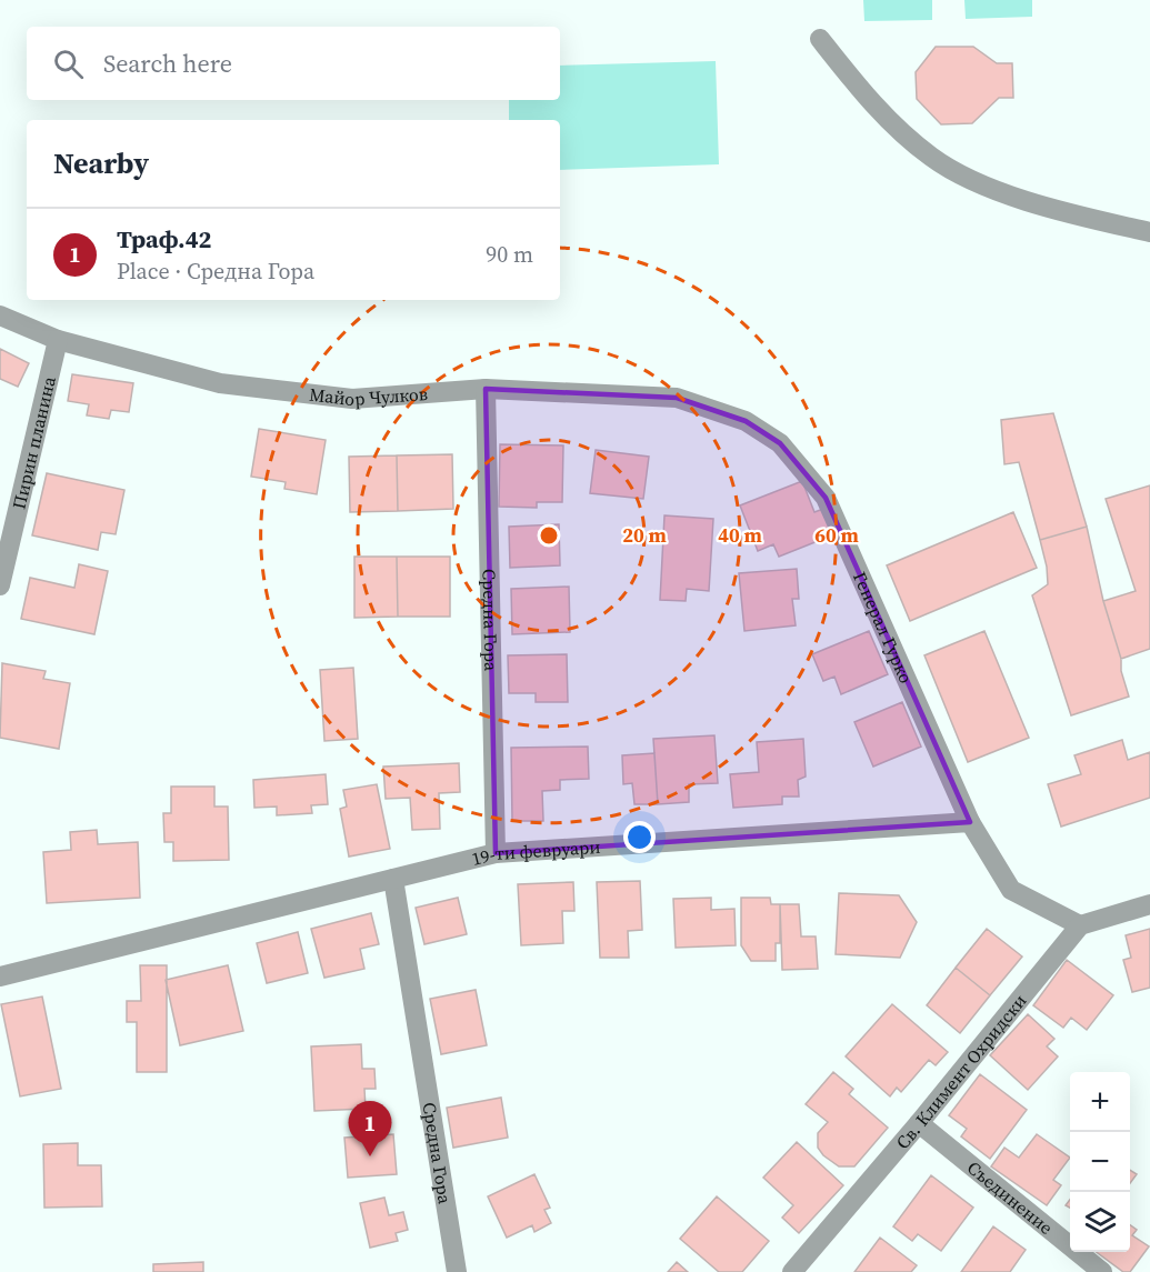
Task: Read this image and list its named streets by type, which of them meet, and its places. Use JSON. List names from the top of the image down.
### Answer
{
  "streets": {
    "street": [
      "Майор Чулков",
      "Пирин планина",
      "Средна Гора",
      "Генерал Гурко",
      "19-ти февруари",
      "Св. Климент Охридски",
      "Съединение"
    ]
  },
  "crossings": [
    ["Майор Чулков", "Пирин планина"],
    ["Майор Чулков", "Средна Гора"],
    ["Майор Чулков", "Генерал Гурко"],
    ["Средна Гора", "19-ти февруари"],
    ["Генерал Гурко", "19-ти февруари"],
    ["Св. Климент Охридски", "Съединение"]
  ],
  "page": {
    "search": "Search here",
    "heading": "Nearby",
    "list": [
      {
        "mark": "1",
        "name": "Траф.42",
        "note": "Place · Средна Гора",
        "value": "90 m"
      }
    ],
    "map_buttons": ["+", "−"],
    "pins": "1"
  },
  "rings": ["20 m", "40 m", "60 m"]
}
